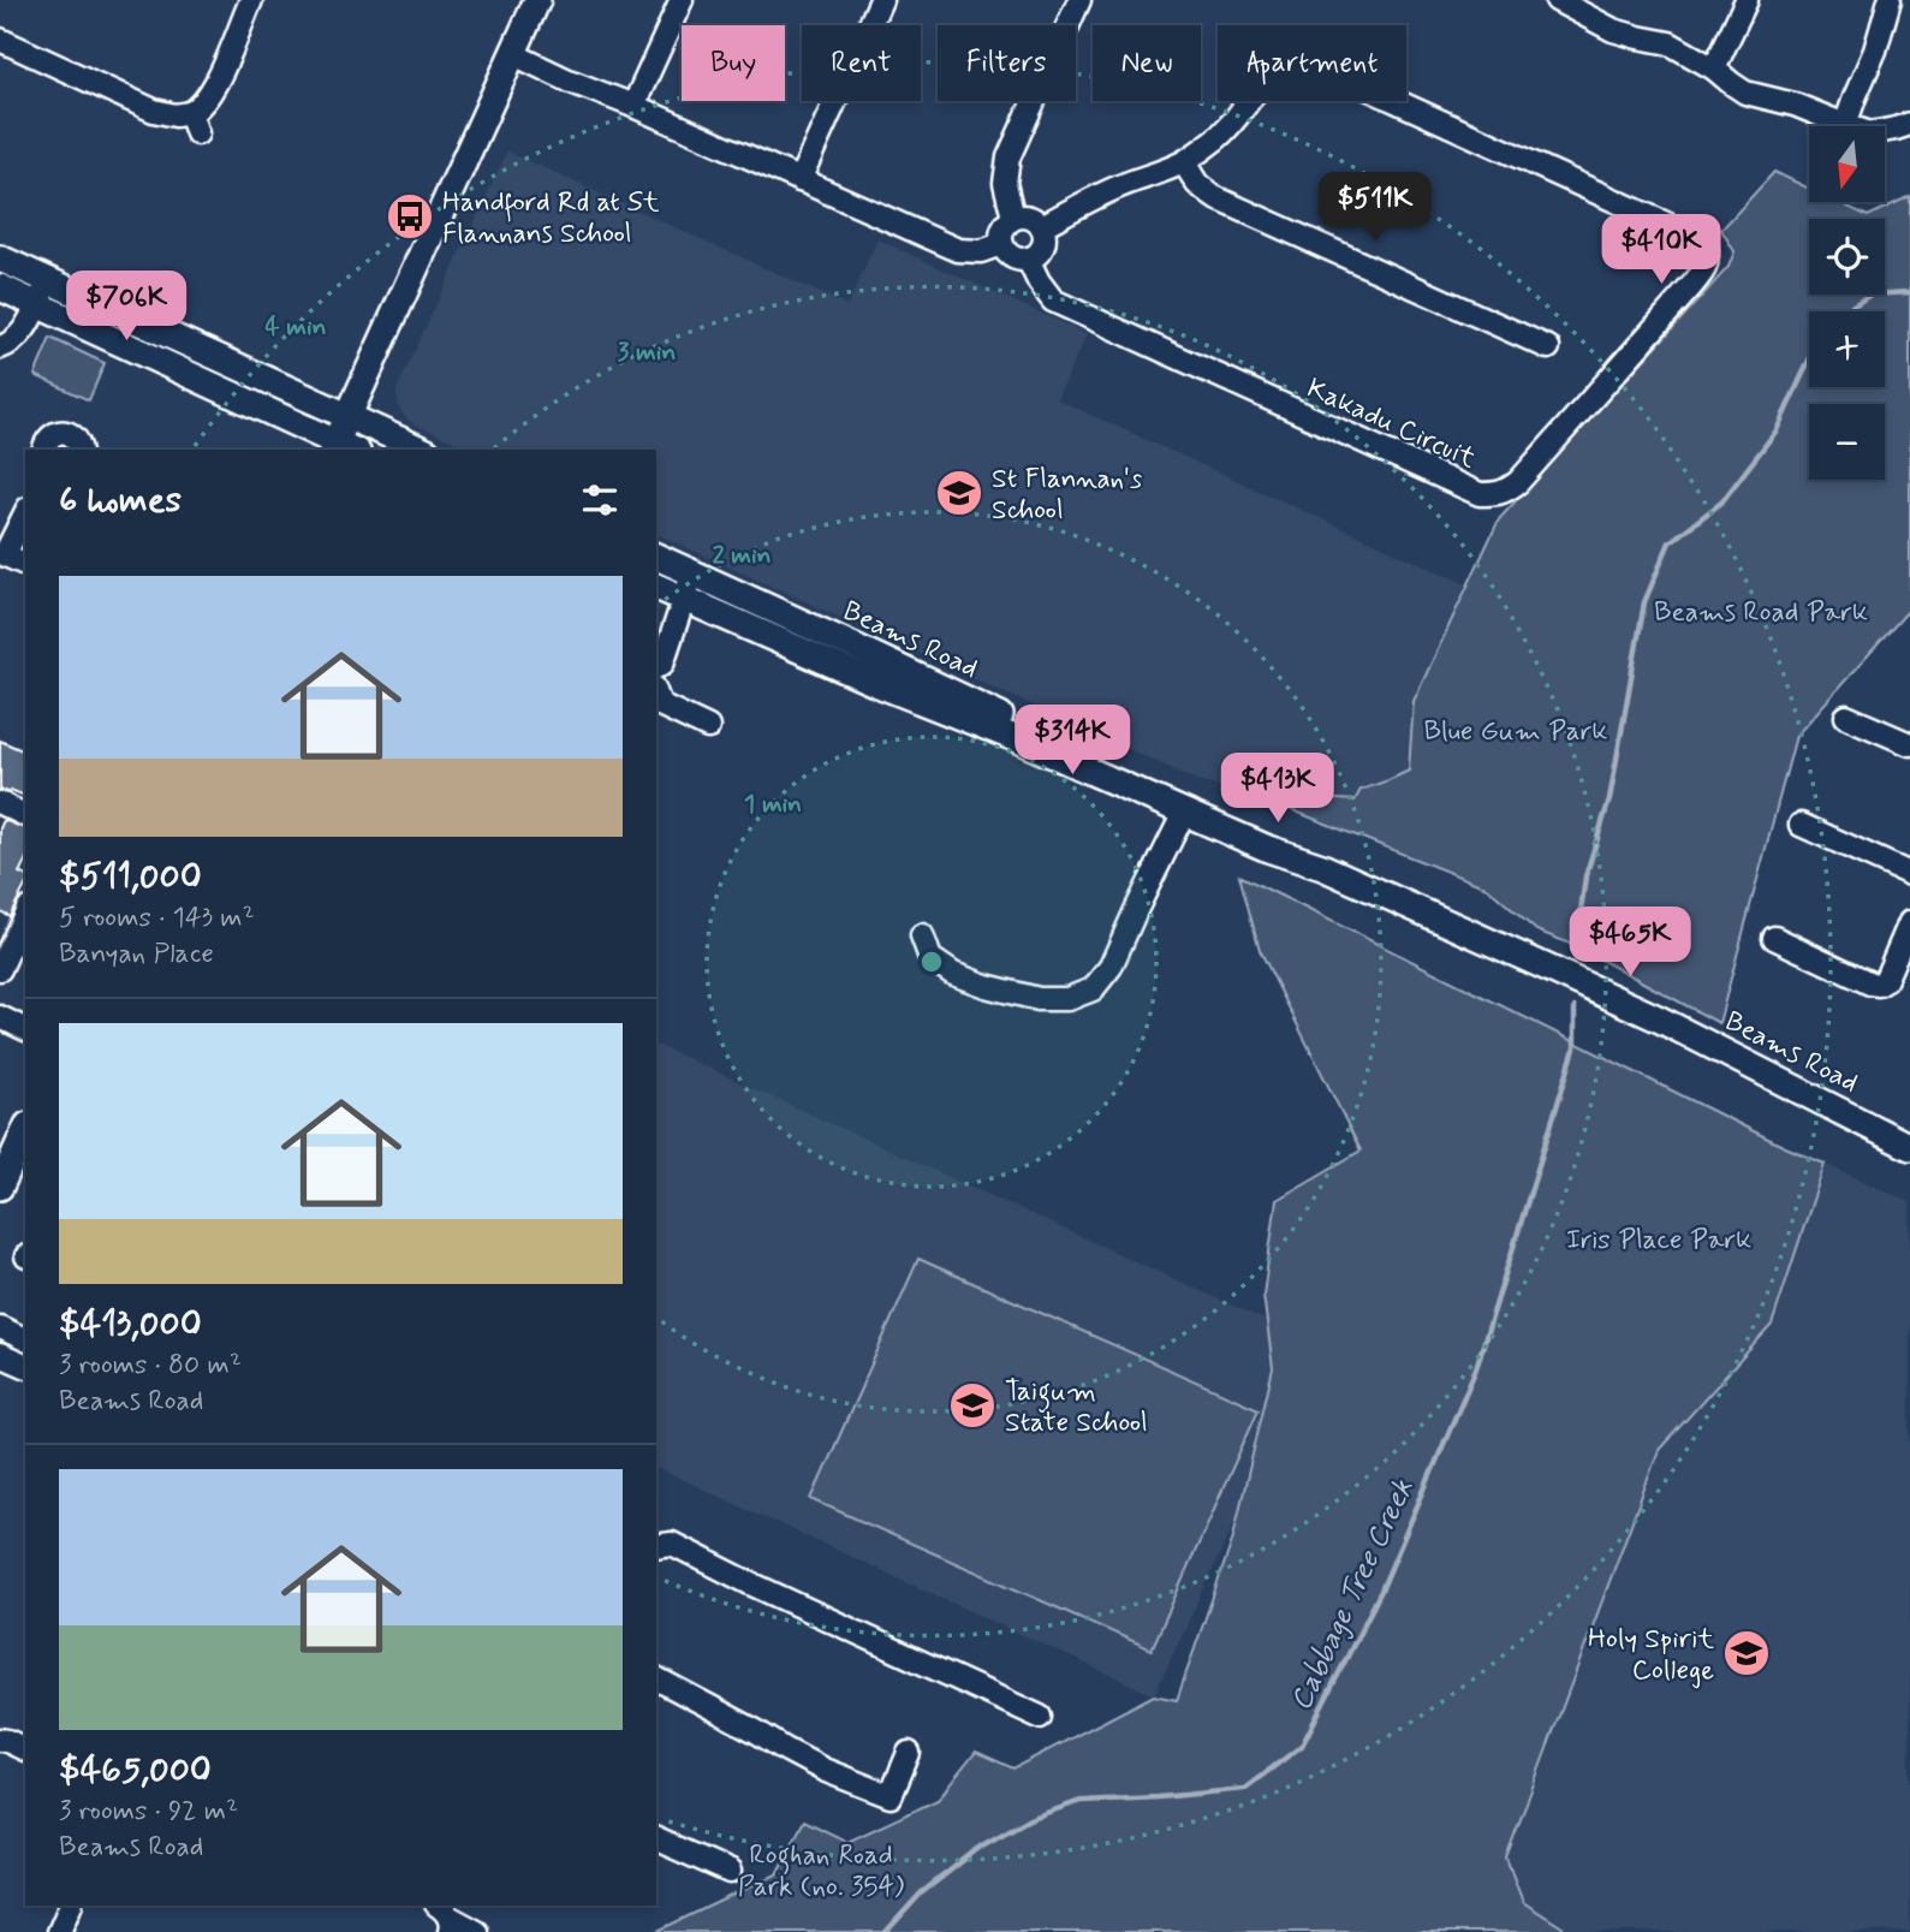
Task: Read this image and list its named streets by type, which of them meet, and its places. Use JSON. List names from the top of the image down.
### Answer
{
  "streets": {
    "main road": ["Beams Road"],
    "street": ["Kakadu Circuit"]
  },
  "water": ["Cabbage Tree Creek"],
  "parks": [
    "Beams Road Park",
    "Blue Gum Park",
    "Iris Place Park",
    "Roghan Road Park (no. 354)"
  ],
  "places": {
    "bus stop": ["Handford Rd at St Flannans School"],
    "school or university": ["St Flannan's School", "Taigum State School", "Holy Spirit College"]
  },
  "north": "bottom",
  "page": {
    "chip": [
      "Buy",
      "Rent",
      "Filters",
      "New",
      "Apartment"
    ],
    "map_buttons": ["+", "−"],
    "price": [
      "$511K",
      "$410K",
      "$706K",
      "$314K",
      "$413K",
      "$465K"
    ],
    "heading": "6 homes",
    "list": [
      {
        "name": "$511,000",
        "note": "5 rooms · 143 m² · Banyan Place"
      },
      {
        "name": "$413,000",
        "note": "3 rooms · 80 m² · Beams Road"
      },
      {
        "name": "$465,000",
        "note": "3 rooms · 92 m² · Beams Road"
      }
    ]
  },
  "rings": [
    "4 min",
    "3 min",
    "2 min",
    "1 min"
  ]
}
